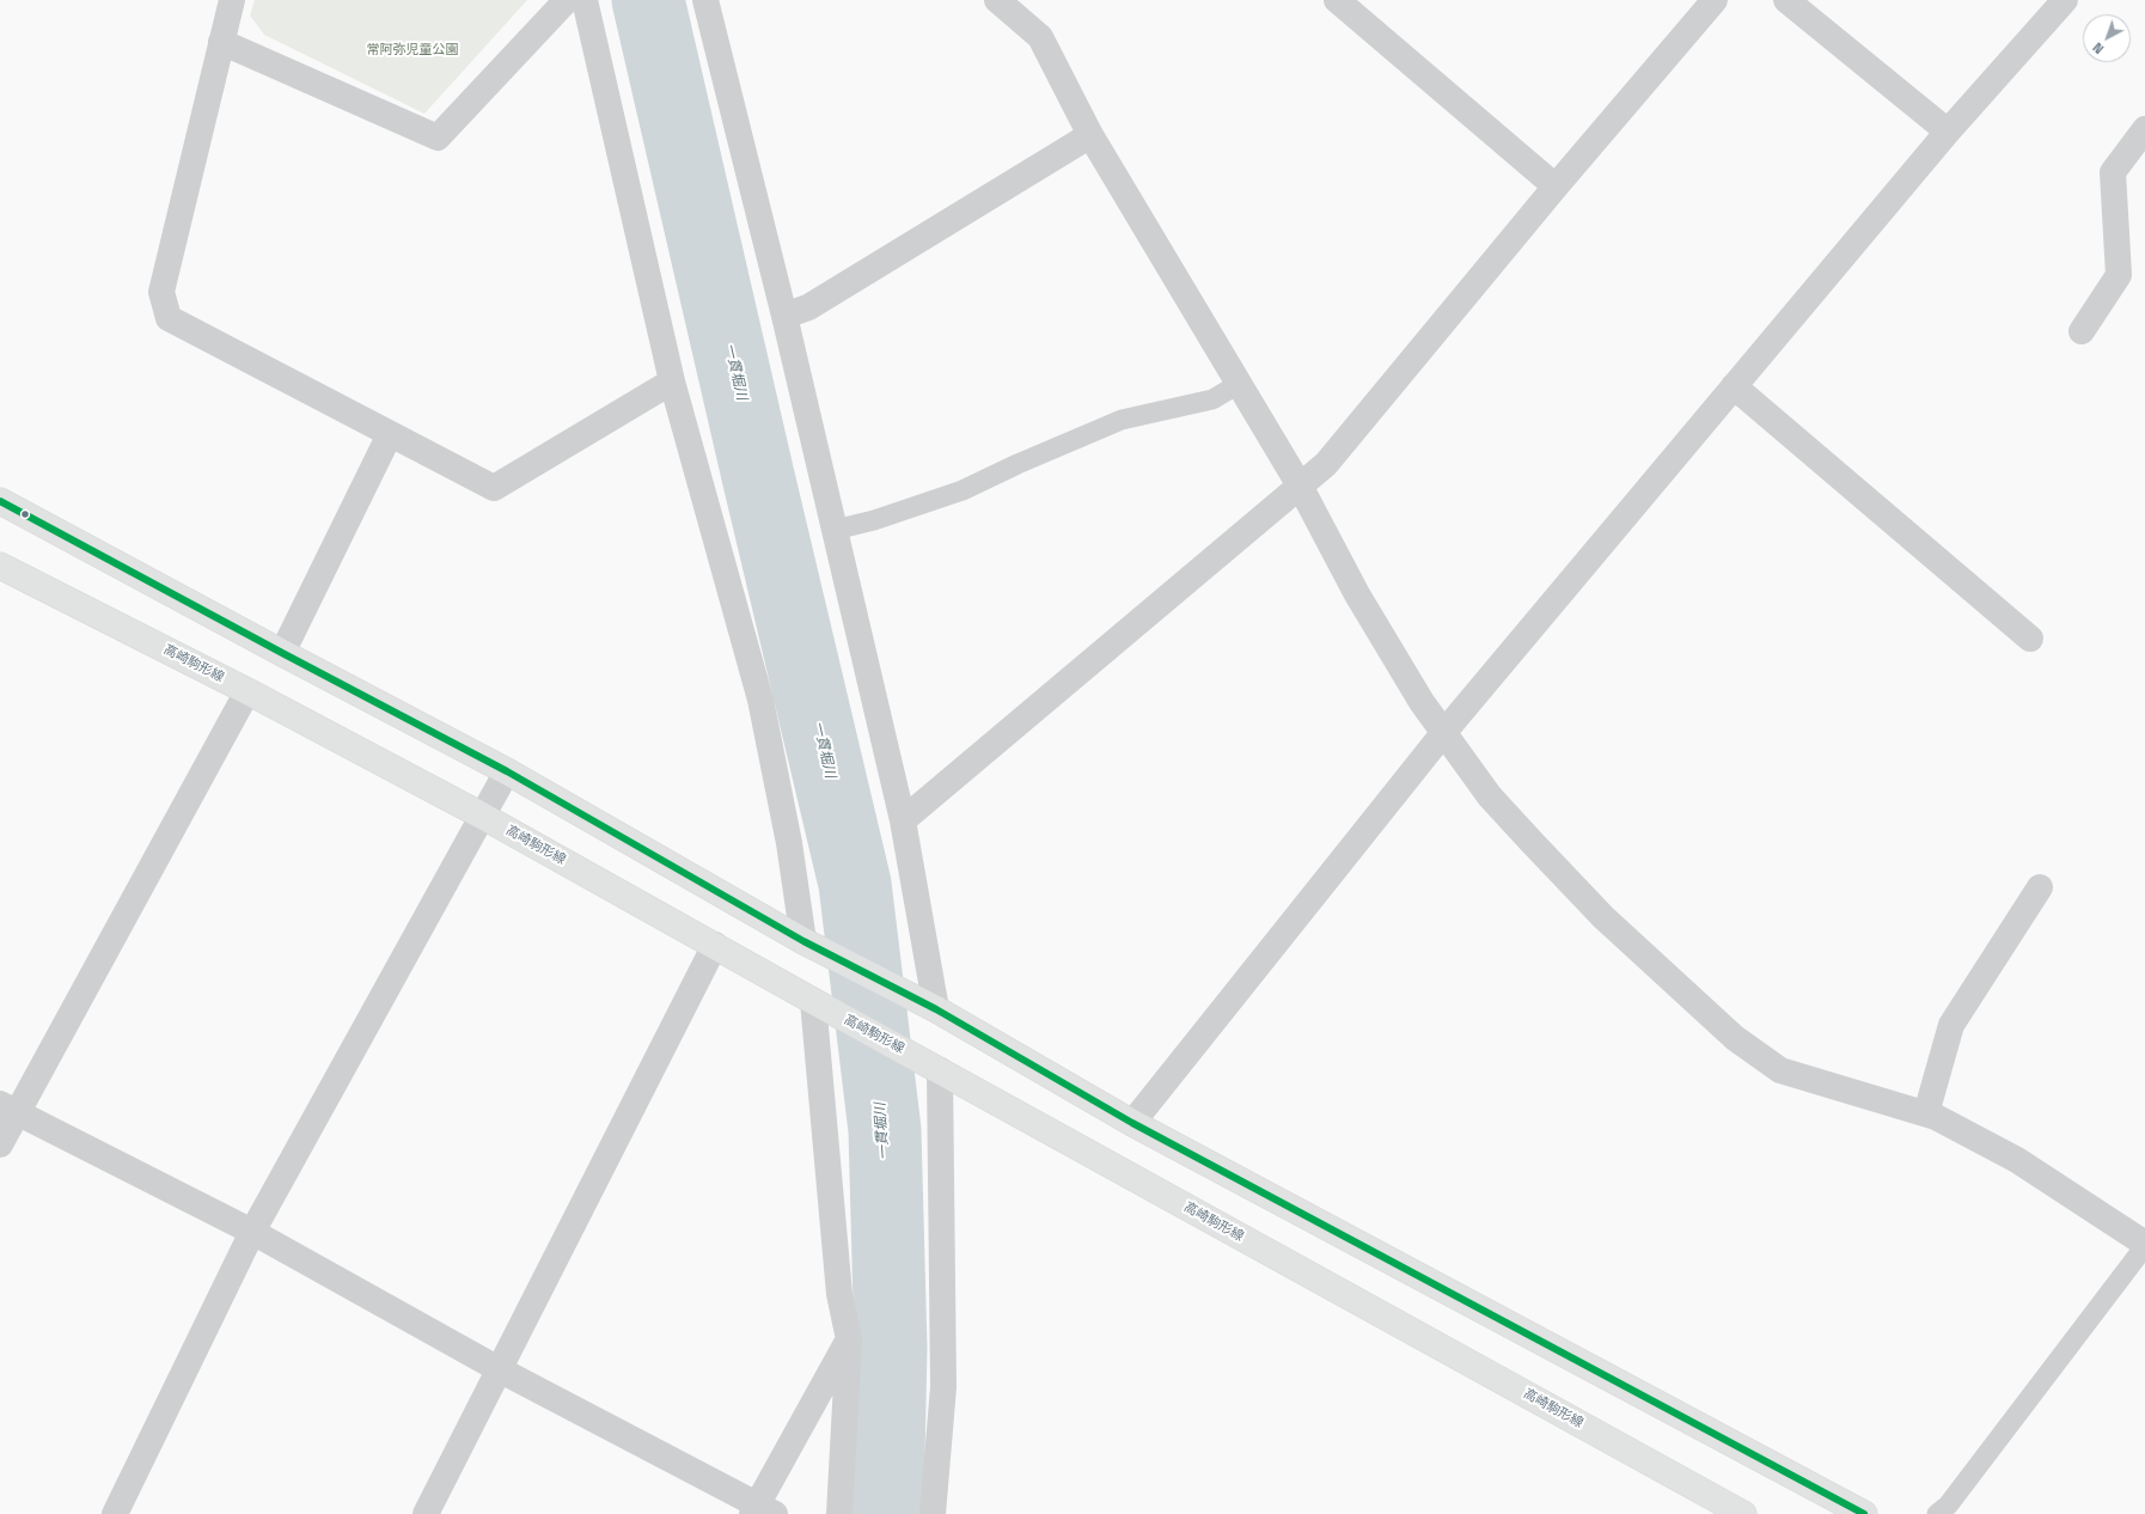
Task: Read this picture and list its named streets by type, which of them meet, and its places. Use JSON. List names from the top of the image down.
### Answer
{
  "streets": {
    "main road": ["高崎駒形線"]
  },
  "water": ["一貫堀川"],
  "parks": ["常阿弥児童公園"],
  "north": "bottom left"
}
